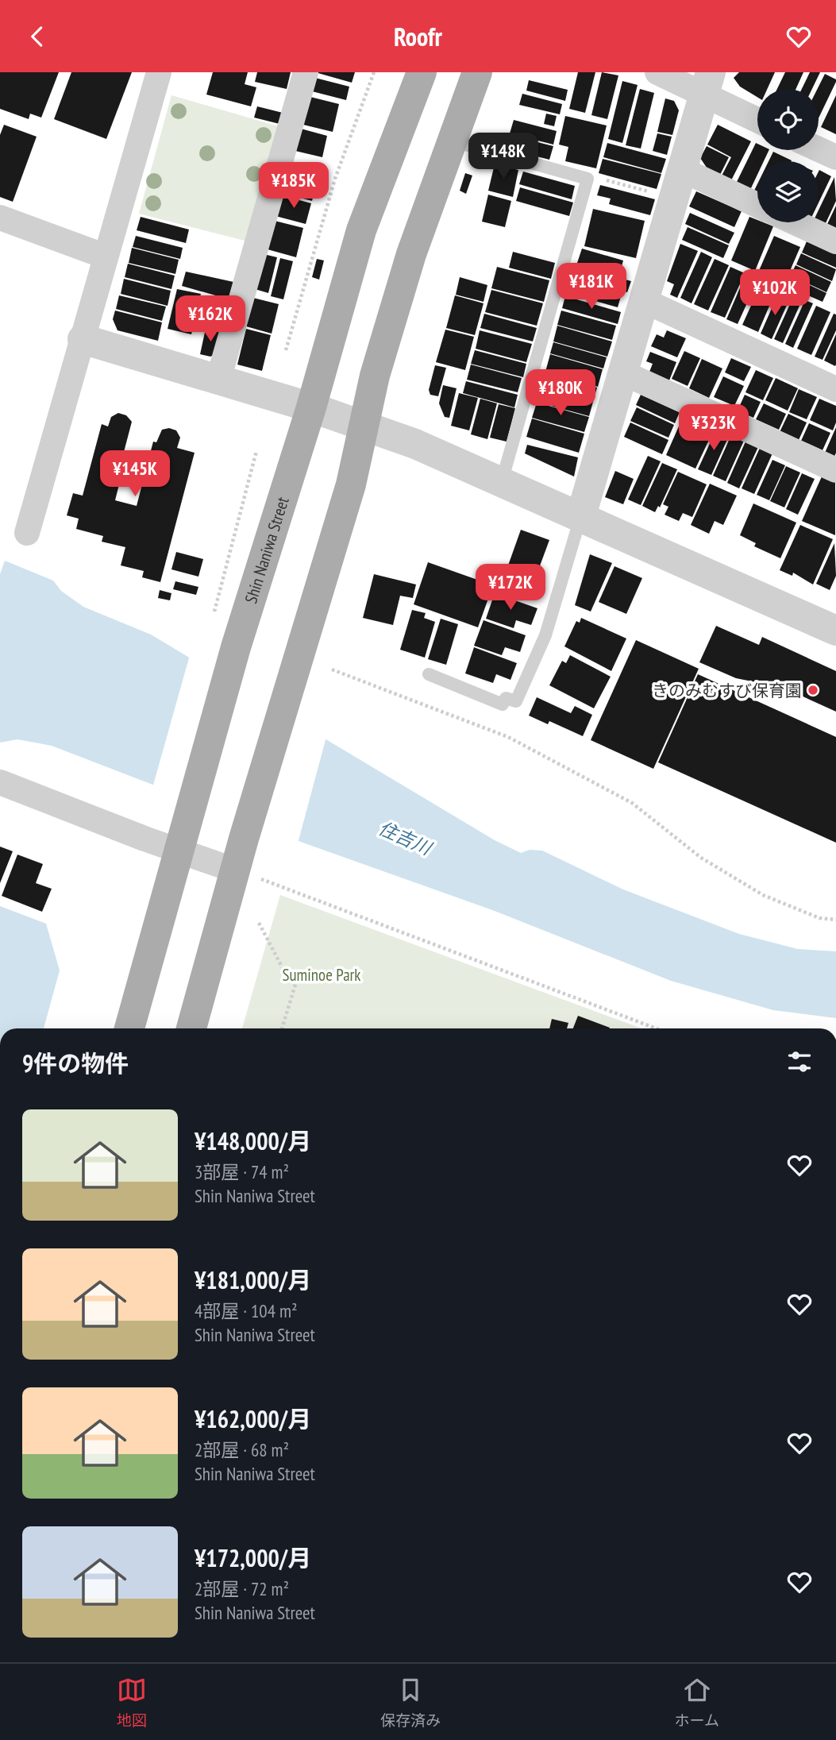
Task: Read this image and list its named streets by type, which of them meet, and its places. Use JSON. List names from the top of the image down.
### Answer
{
  "streets": {
    "main road": ["Shin Naniwa Street"]
  },
  "water": ["住吉川"],
  "parks": ["Suminoe Park"],
  "places": ["きのみむすび保育園"],
  "page": {
    "header": "Roofr",
    "price": [
      "¥148K",
      "¥185K",
      "¥181K",
      "¥102K",
      "¥162K",
      "¥180K",
      "¥323K",
      "¥145K",
      "¥172K"
    ],
    "heading": "9件の物件",
    "list": [
      {
        "name": "¥148,000/月",
        "note": "3部屋 · 74 m² · Shin Naniwa Street"
      },
      {
        "name": "¥181,000/月",
        "note": "4部屋 · 104 m² · Shin Naniwa Street"
      },
      {
        "name": "¥162,000/月",
        "note": "2部屋 · 68 m² · Shin Naniwa Street"
      },
      {
        "name": "¥172,000/月",
        "note": "2部屋 · 72 m² · Shin Naniwa Street"
      }
    ],
    "tabs": ["地図", "保存済み", "ホーム"]
  }
}
